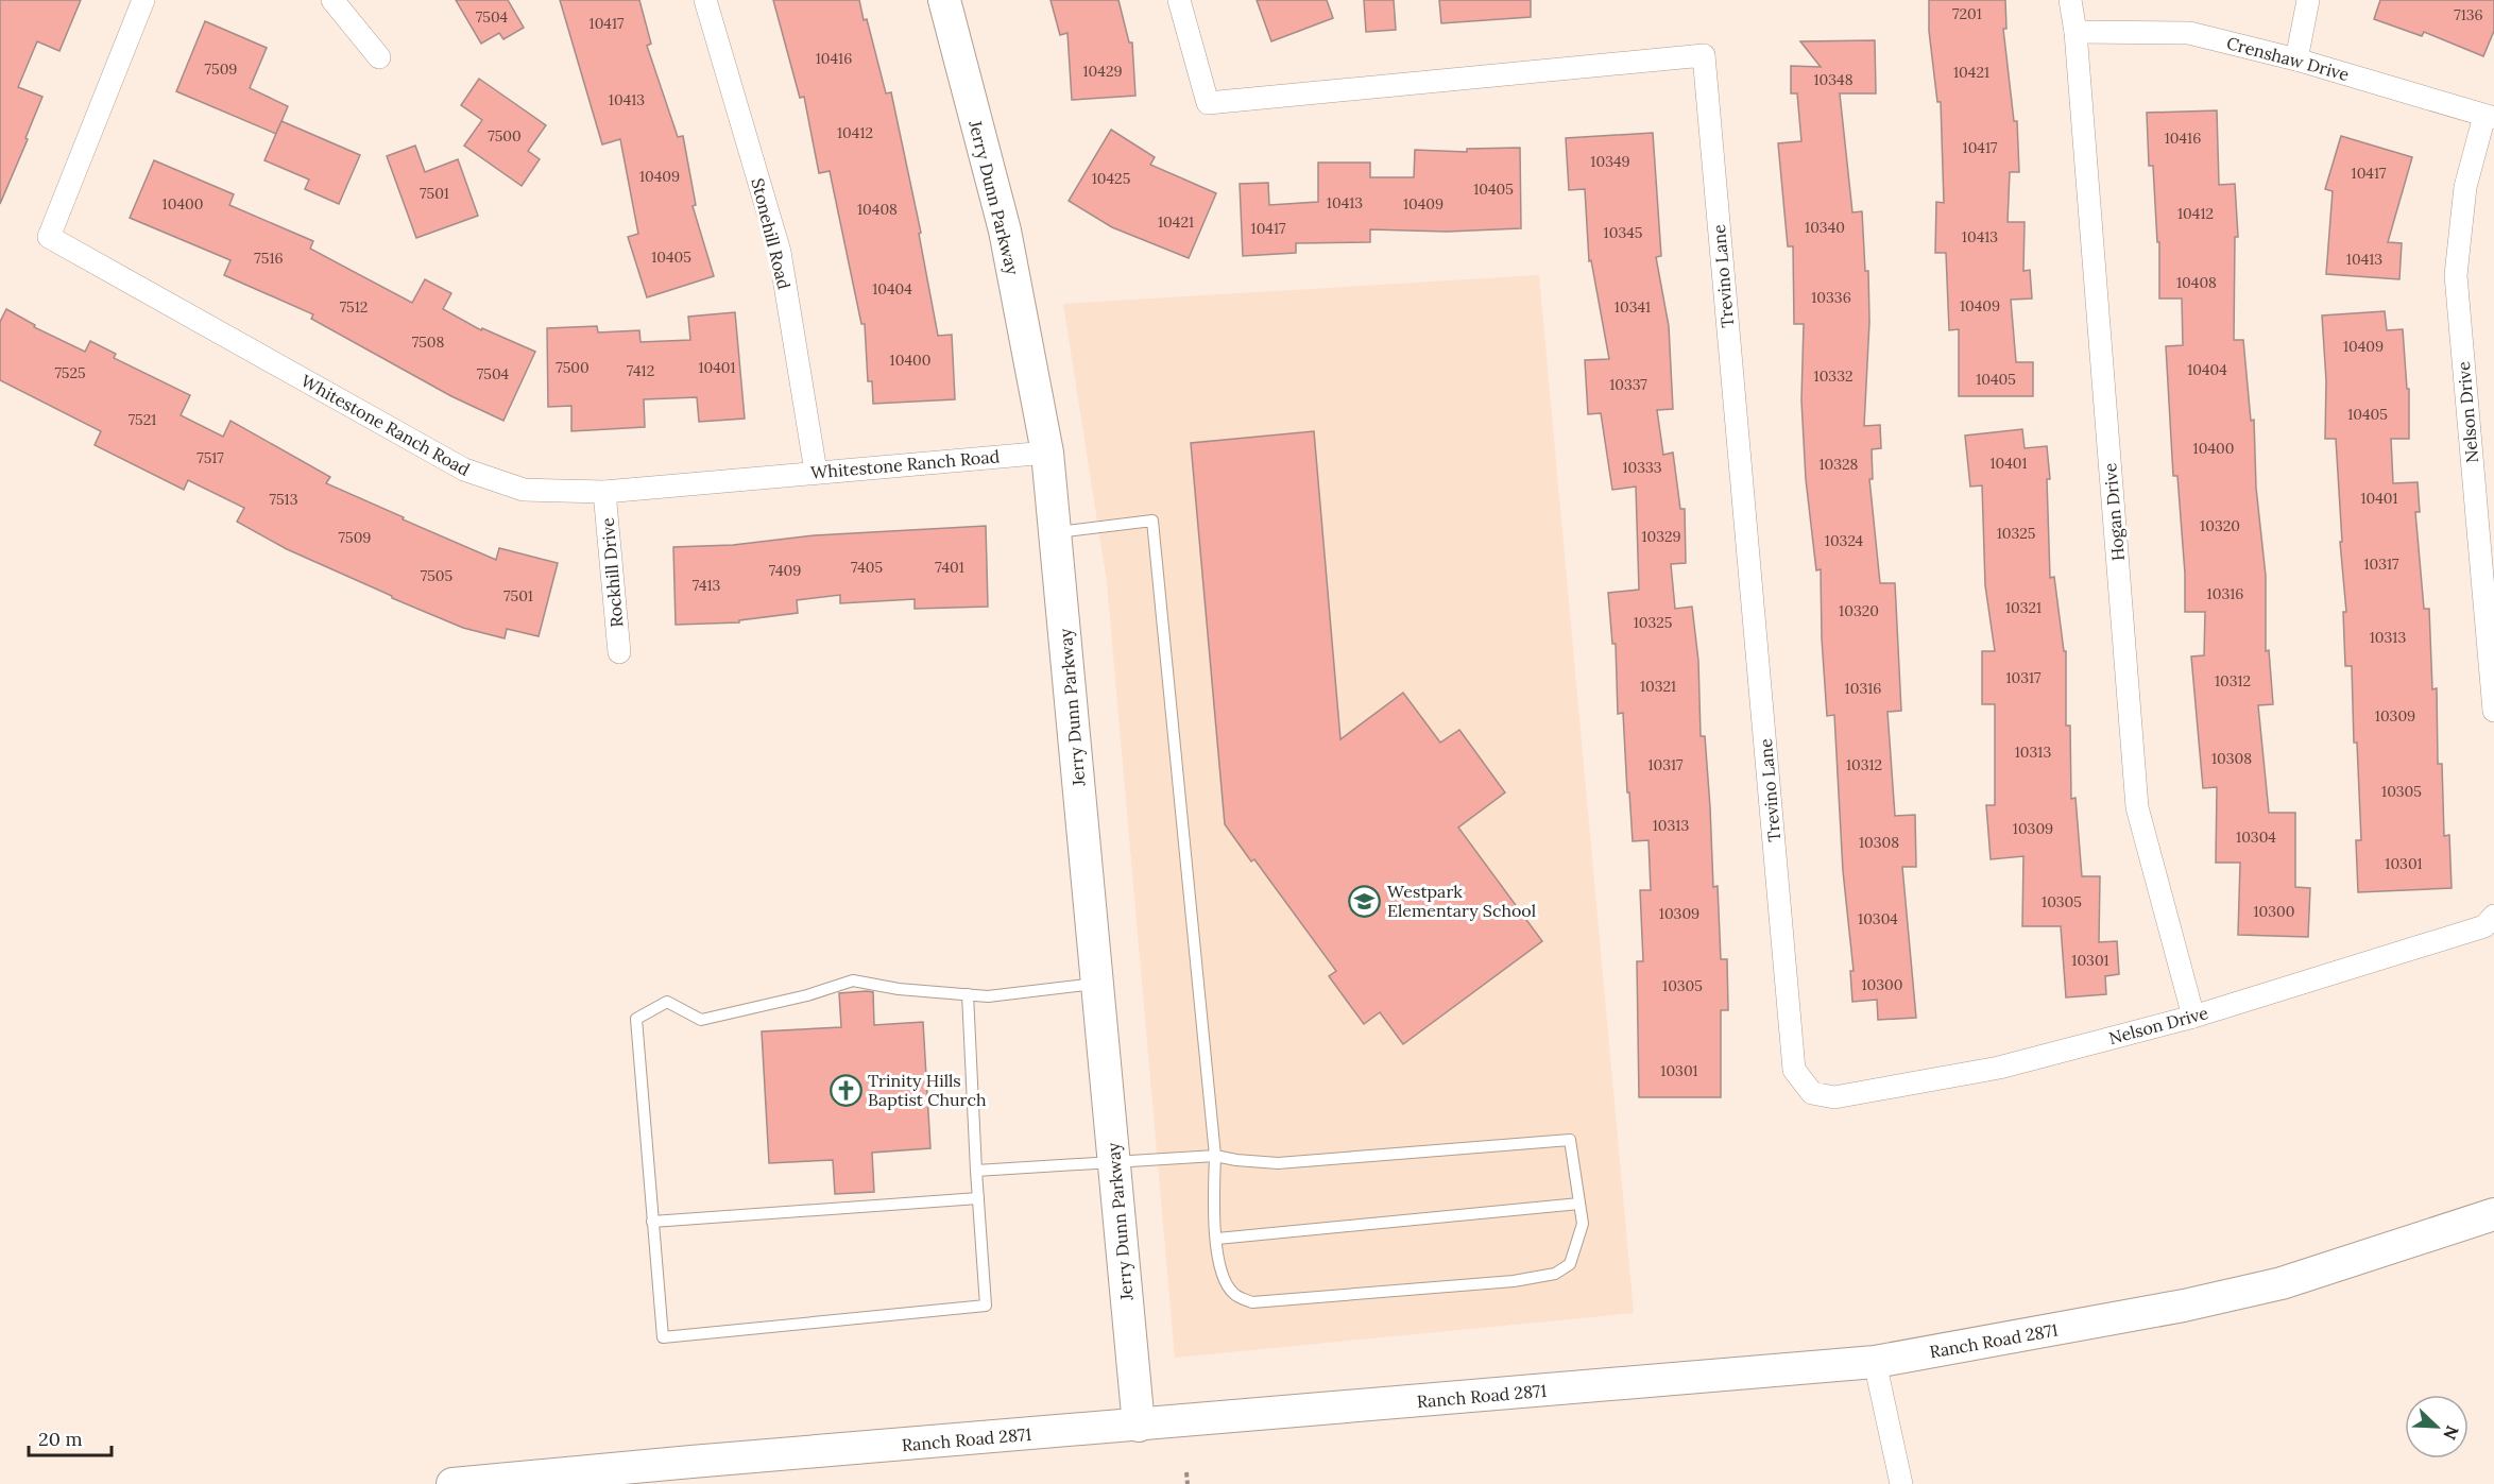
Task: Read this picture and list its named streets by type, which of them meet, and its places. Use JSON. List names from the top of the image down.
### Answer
{
  "streets": {
    "main road": ["Jerry Dunn Parkway", "Ranch Road 2871"],
    "street": [
      "Crenshaw Drive",
      "Stonehill Road",
      "Trevino Lane",
      "Nelson Drive",
      "Whitestone Ranch Road",
      "Hogan Drive",
      "Rockhill Drive"
    ]
  },
  "crossings": [
    ["Crenshaw Drive", "Nelson Drive"],
    ["Crenshaw Drive", "Hogan Drive"],
    ["Jerry Dunn Parkway", "Whitestone Ranch Road"],
    ["Jerry Dunn Parkway", "Ranch Road 2871"],
    ["Stonehill Road", "Whitestone Ranch Road"],
    ["Trevino Lane", "Nelson Drive"],
    ["Nelson Drive", "Hogan Drive"],
    ["Whitestone Ranch Road", "Rockhill Drive"]
  ],
  "places": {
    "school or university": ["Westpark Elementary School"],
    "church": ["Trinity Hills Baptist Church"]
  },
  "house_numbers": [
    "7201",
    "7136",
    "7504",
    "10417",
    "10416",
    "7509",
    "10429",
    "10421",
    "10348",
    "10413",
    "10412",
    "7500",
    "10416",
    "10417",
    "10349",
    "10417",
    "10409",
    "10425",
    "10405",
    "7501",
    "10413",
    "10400",
    "10409",
    "10408",
    "10412",
    "10421",
    "10340",
    "10417",
    "10345",
    "10413",
    "10405",
    "7516",
    "10413",
    "10408",
    "10404",
    "10336",
    "10409",
    "7512",
    "10341",
    "7508",
    "10409",
    "10400",
    "7500",
    "10401",
    "10404",
    "7412",
    "7525",
    "7504",
    "10332",
    "10405",
    "10337",
    "10405",
    "7521",
    "10400",
    "7517",
    "10401",
    "10328",
    "10333",
    "10401",
    "7513",
    "10320",
    "10325",
    "10329",
    "7509",
    "10324",
    "10317",
    "7405",
    "7401",
    "7409",
    "7505",
    "7413",
    "10316",
    "7501",
    "10321",
    "10320",
    "10325",
    "10313",
    "10317",
    "10312",
    "10321",
    "10316",
    "10309",
    "10313",
    "10308",
    "10317",
    "10312",
    "10305",
    "10313",
    "10309",
    "10304",
    "10308",
    "10301",
    "10305",
    "10300",
    "10309",
    "10304",
    "10301",
    "10300",
    "10305",
    "10301"
  ],
  "scale_bar": "20 m",
  "north": "bottom right"
}
